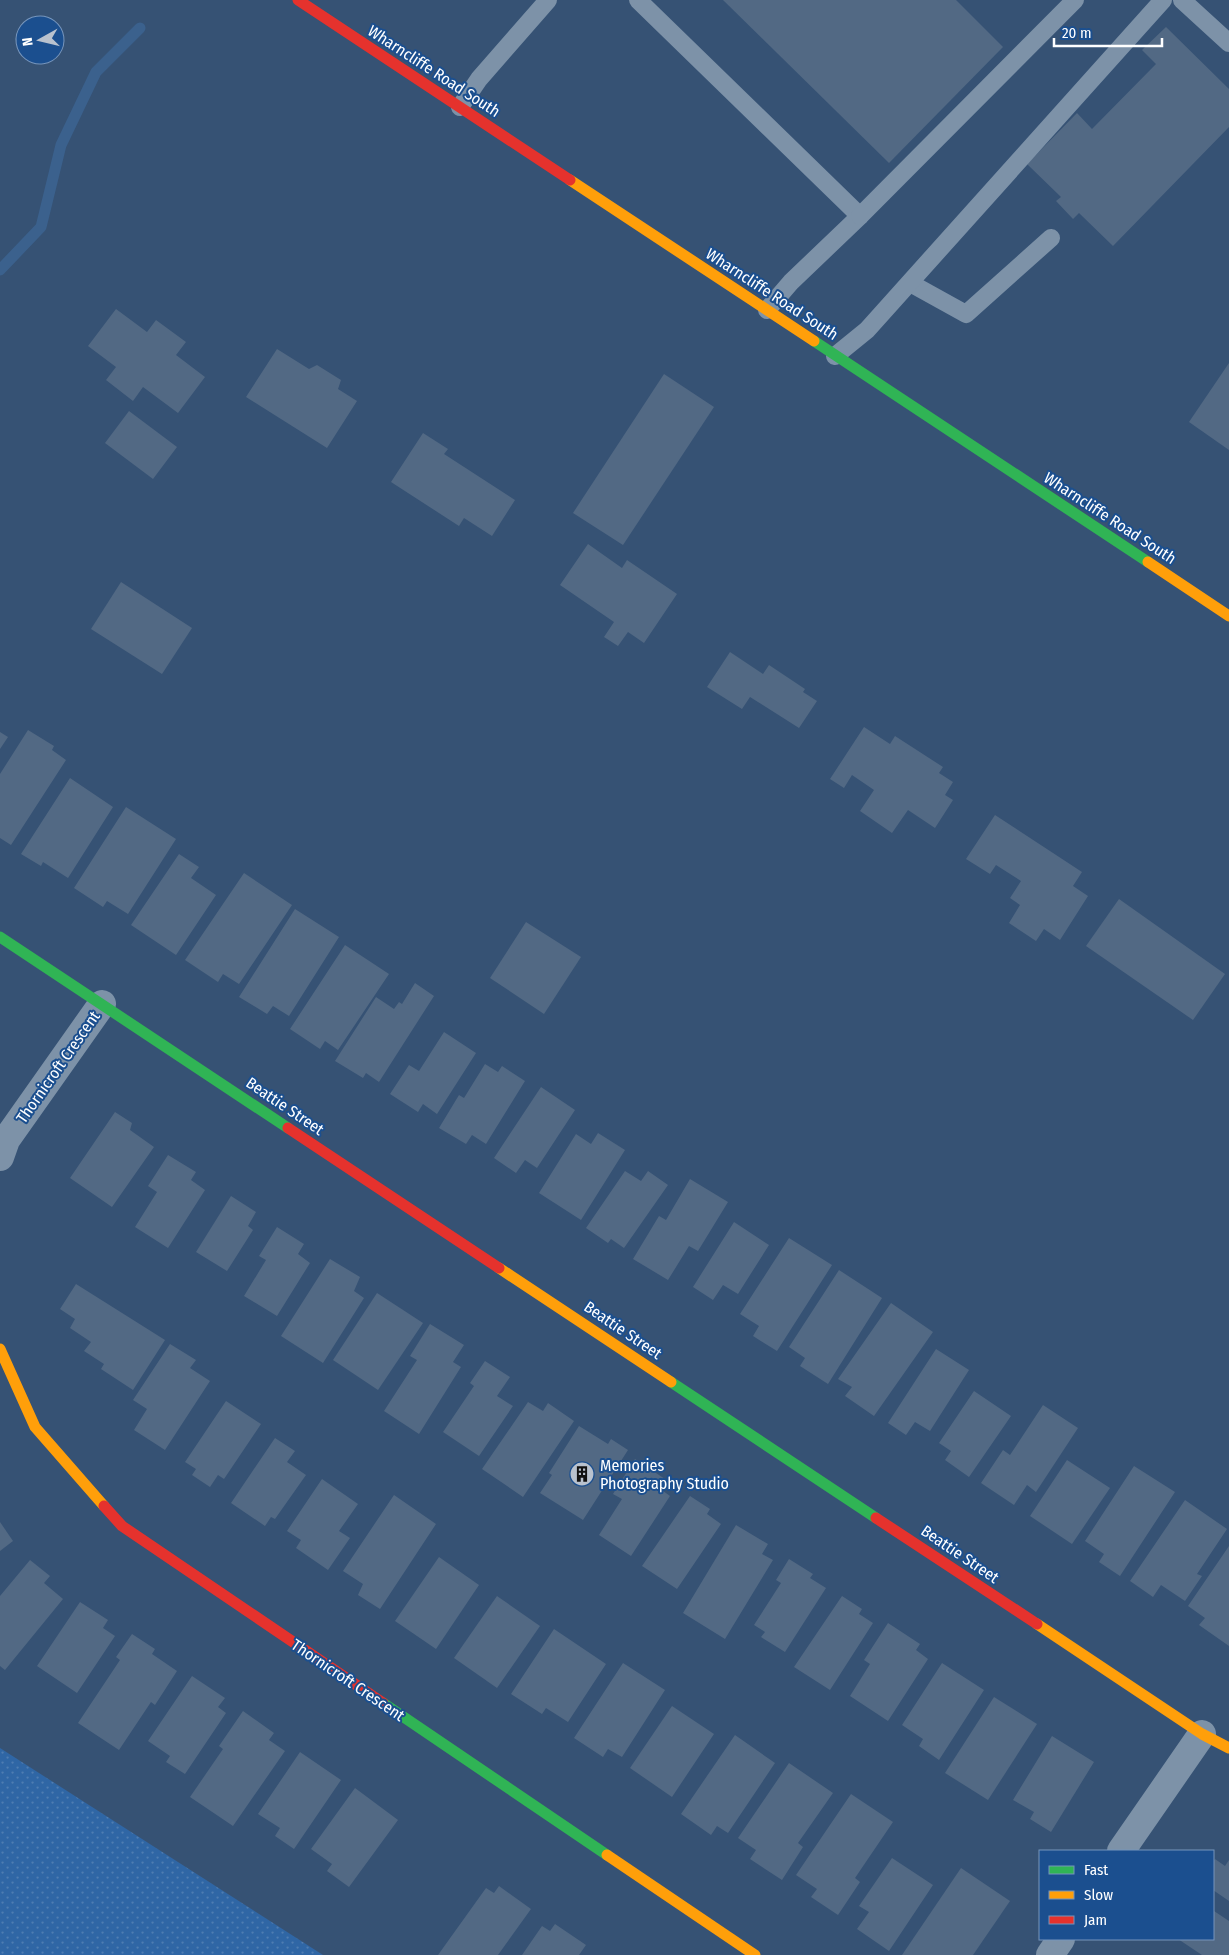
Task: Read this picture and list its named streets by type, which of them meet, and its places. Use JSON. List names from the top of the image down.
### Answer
{
  "streets": {
    "street": ["Wharncliffe Road South", "Thornicroft Crescent", "Beattie Street"]
  },
  "crossings": [
    ["Thornicroft Crescent", "Beattie Street"]
  ],
  "places": {
    "building": ["Memories Photography Studio"]
  },
  "legend": ["Fast", "Slow", "Jam"],
  "scale_bar": "20 m",
  "north": "left"
}
